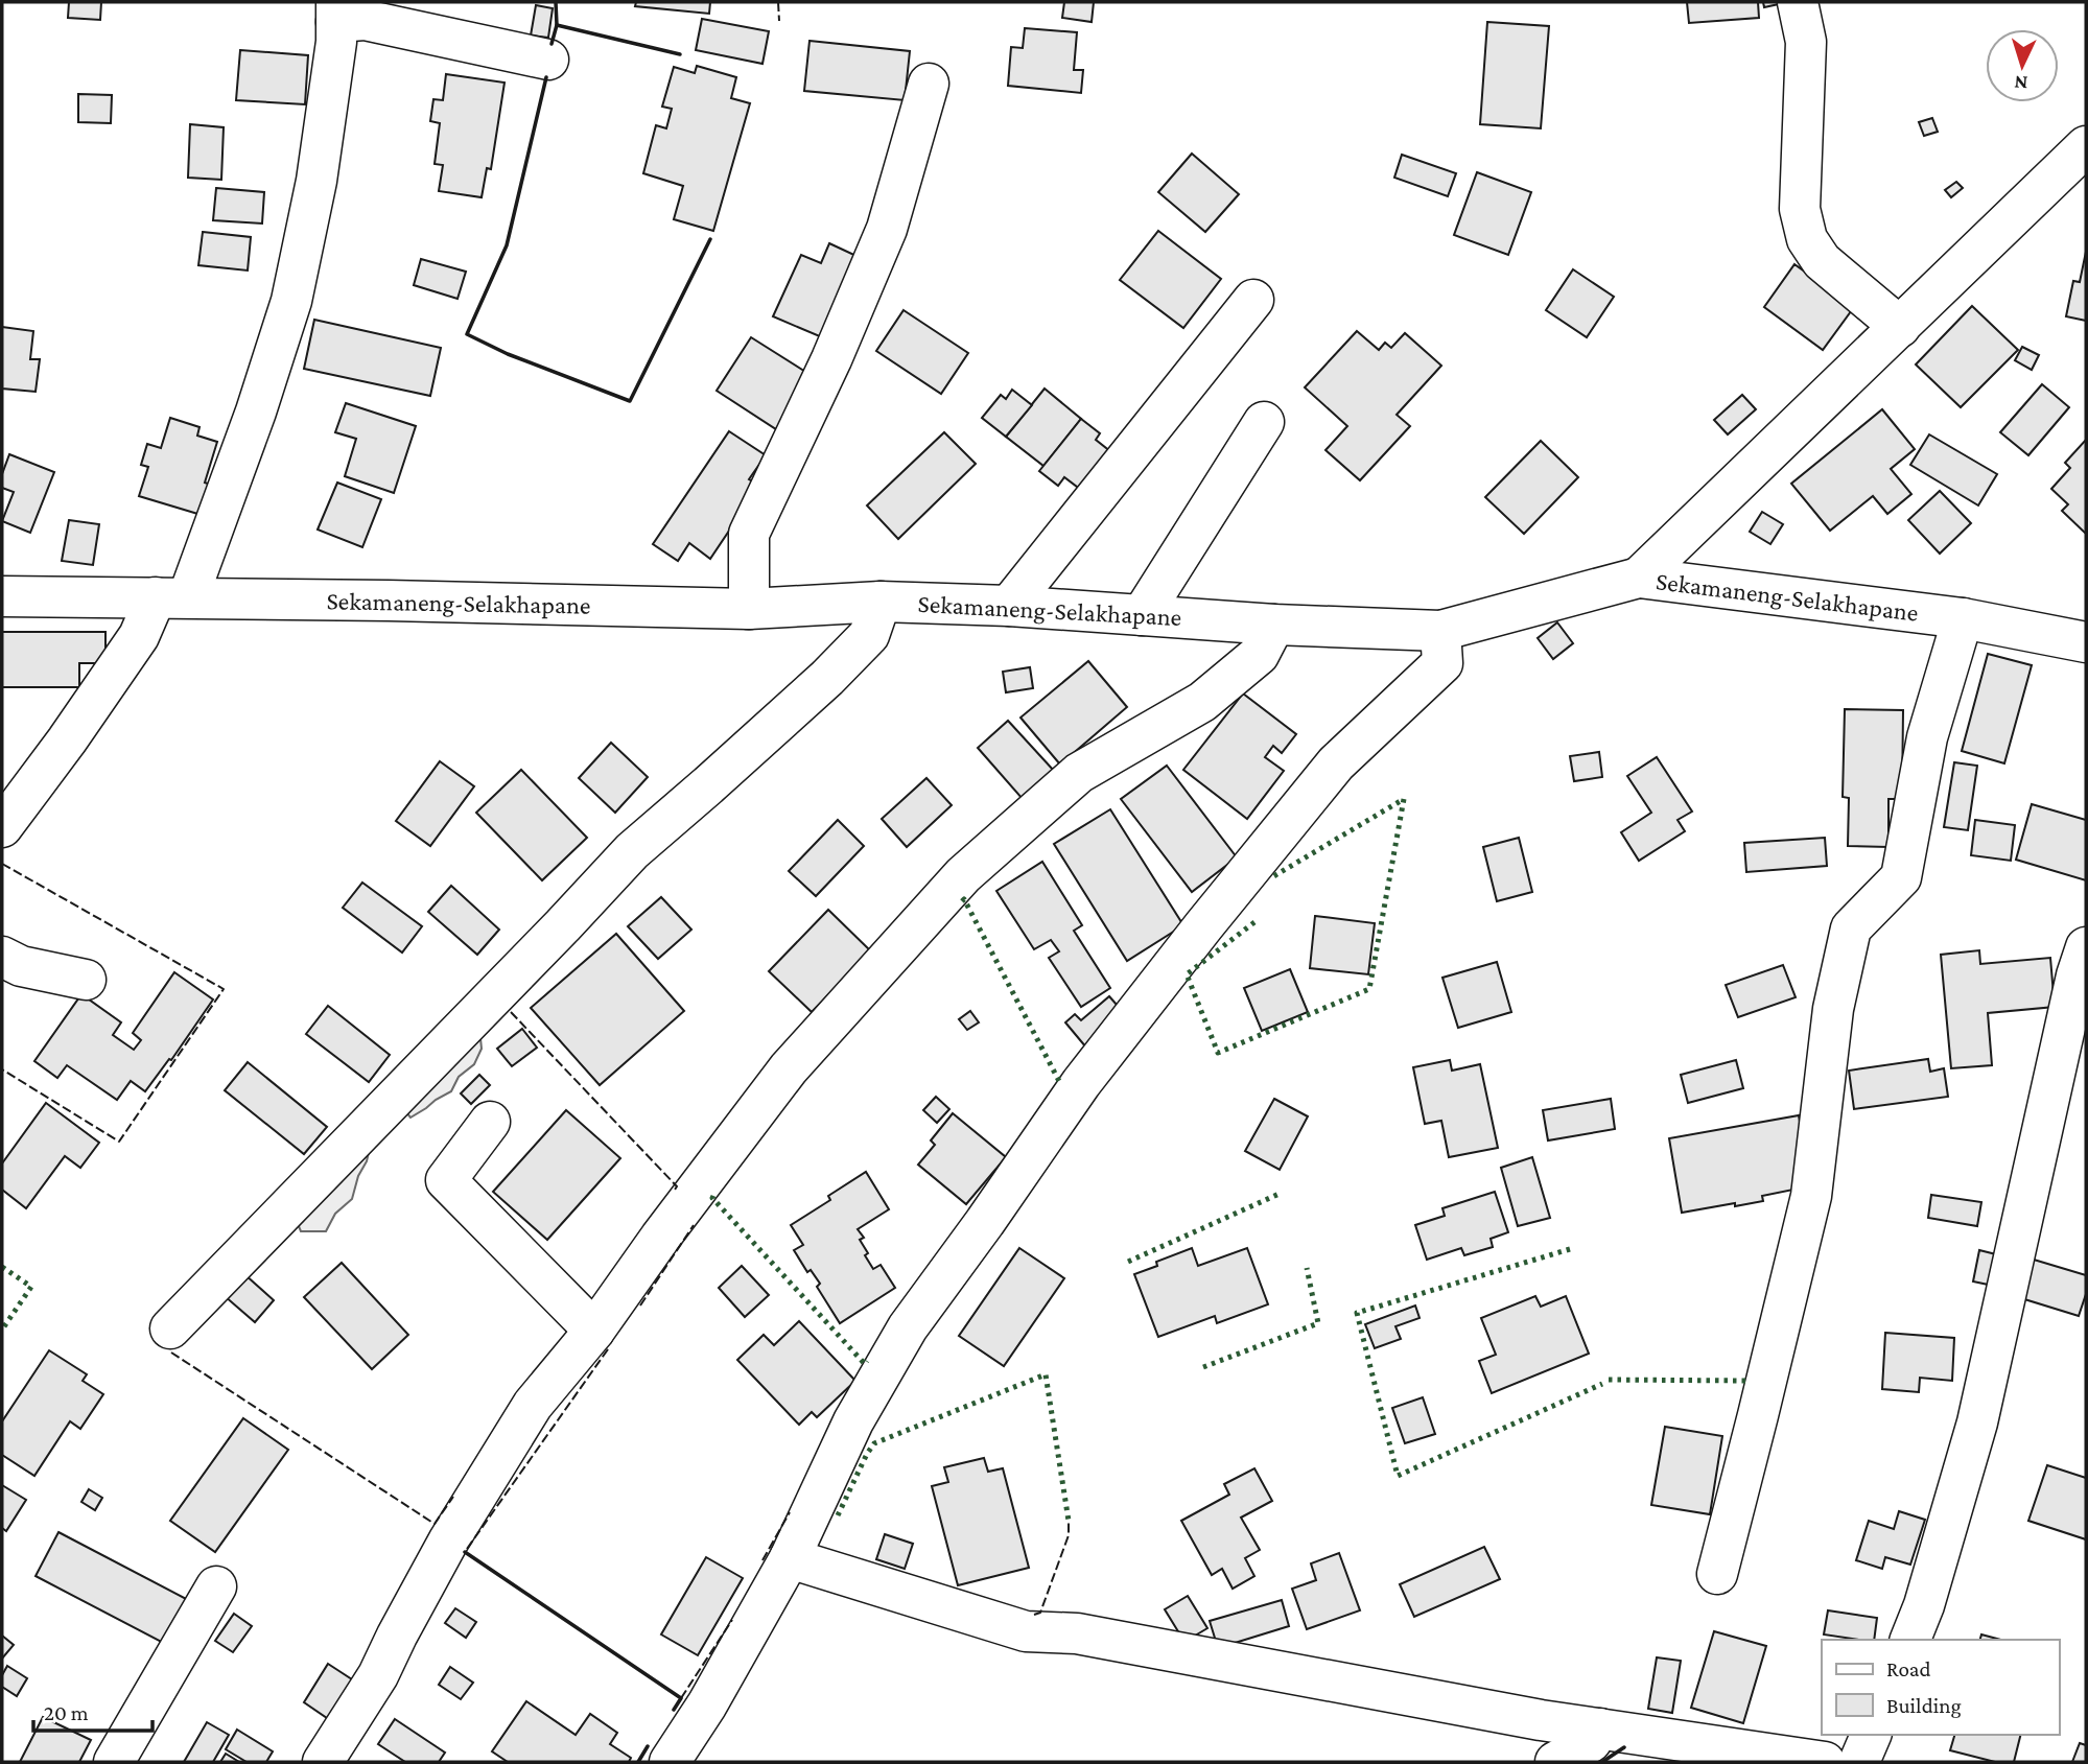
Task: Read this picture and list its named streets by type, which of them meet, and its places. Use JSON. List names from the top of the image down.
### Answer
{
  "streets": {
    "street": ["Sekamaneng-Selakhapane"]
  },
  "legend": ["Road", "Building"],
  "scale_bar": "20 m",
  "north": "bottom"
}
